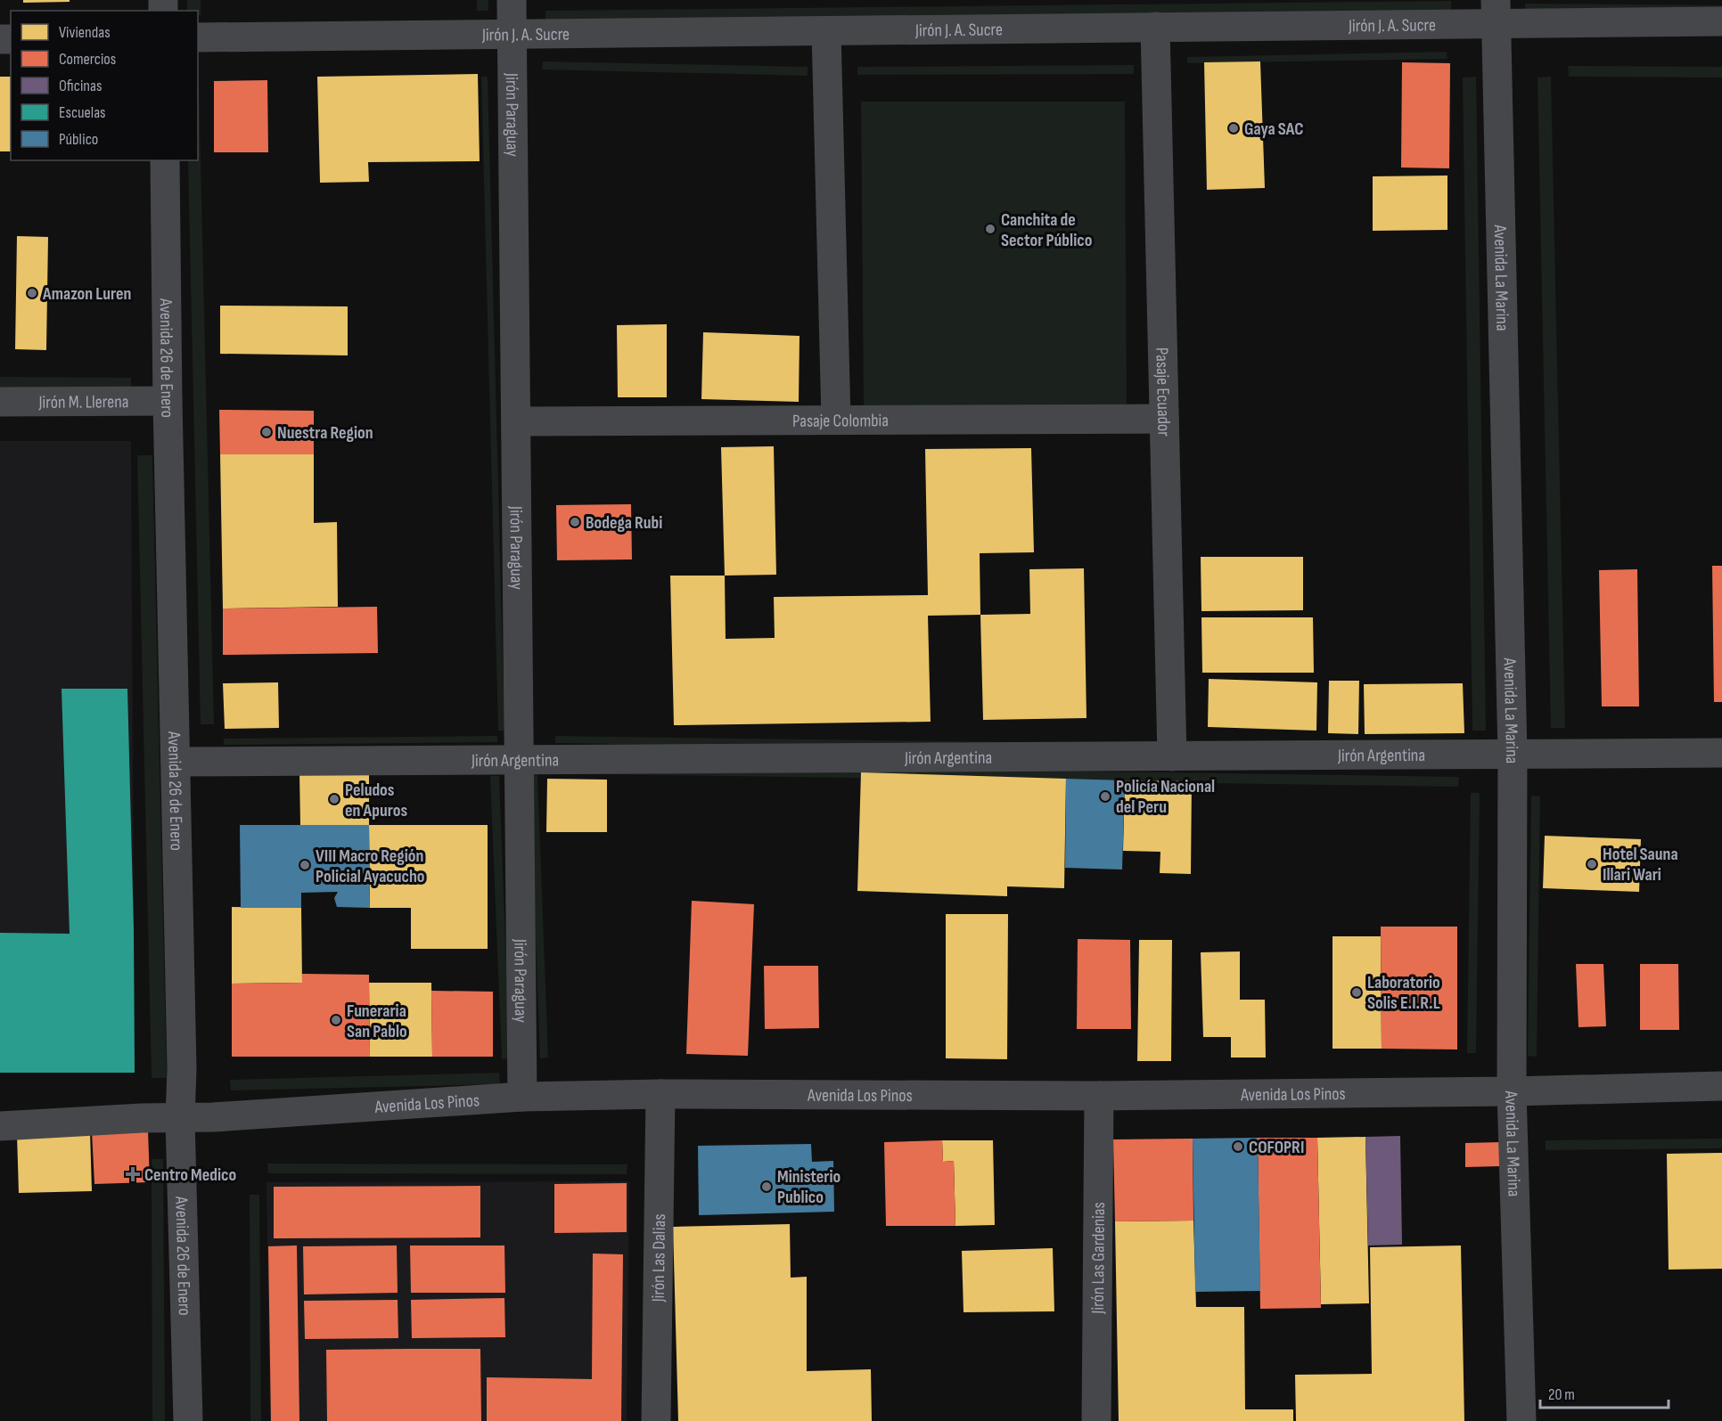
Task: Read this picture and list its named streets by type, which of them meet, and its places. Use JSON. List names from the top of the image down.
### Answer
{
  "streets": {
    "street": [
      "Jirón J. A. Sucre",
      "Jirón Paraguay",
      "Avenida La Marina",
      "Avenida 26 de Enero",
      "Pasaje Ecuador",
      "Jirón M. Llerena",
      "Pasaje Colombia",
      "Jirón Argentina",
      "Avenida Los Pinos",
      "Jirón Las Dalias",
      "Jirón Las Gardenias"
    ]
  },
  "crossings": [
    ["Jirón J. A. Sucre", "Jirón Paraguay"],
    ["Jirón J. A. Sucre", "Avenida La Marina"],
    ["Jirón J. A. Sucre", "Pasaje Ecuador"],
    ["Jirón Paraguay", "Pasaje Colombia"],
    ["Jirón Paraguay", "Jirón Argentina"],
    ["Jirón Paraguay", "Avenida Los Pinos"],
    ["Avenida La Marina", "Jirón Argentina"],
    ["Avenida La Marina", "Avenida Los Pinos"],
    ["Avenida 26 de Enero", "Jirón M. Llerena"],
    ["Avenida 26 de Enero", "Jirón Argentina"],
    ["Avenida 26 de Enero", "Avenida Los Pinos"],
    ["Pasaje Ecuador", "Pasaje Colombia"],
    ["Pasaje Ecuador", "Jirón Argentina"],
    ["Avenida Los Pinos", "Jirón Las Dalias"],
    ["Avenida Los Pinos", "Jirón Las Gardenias"]
  ],
  "places": {
    "other": [
      "Gaya SAC",
      "Canchita de Sector Público",
      "Amazon Luren",
      "Nuestra Region",
      "Bodega Rubi",
      "Policía Nacional del Peru",
      "Peludos en Apuros",
      "Hotel Sauna Illari Wari",
      "VIII Macro Región Policial Ayacucho",
      "Laboratorio Solis E.I.R.L",
      "Funeraria San Pablo",
      "COFOPRI",
      "Ministerio Publico"
    ],
    "health": ["Centro Medico"]
  },
  "legend": [
    "Viviendas",
    "Comercios",
    "Oficinas",
    "Escuelas",
    "Público"
  ],
  "scale_bar": "20 m"
}
